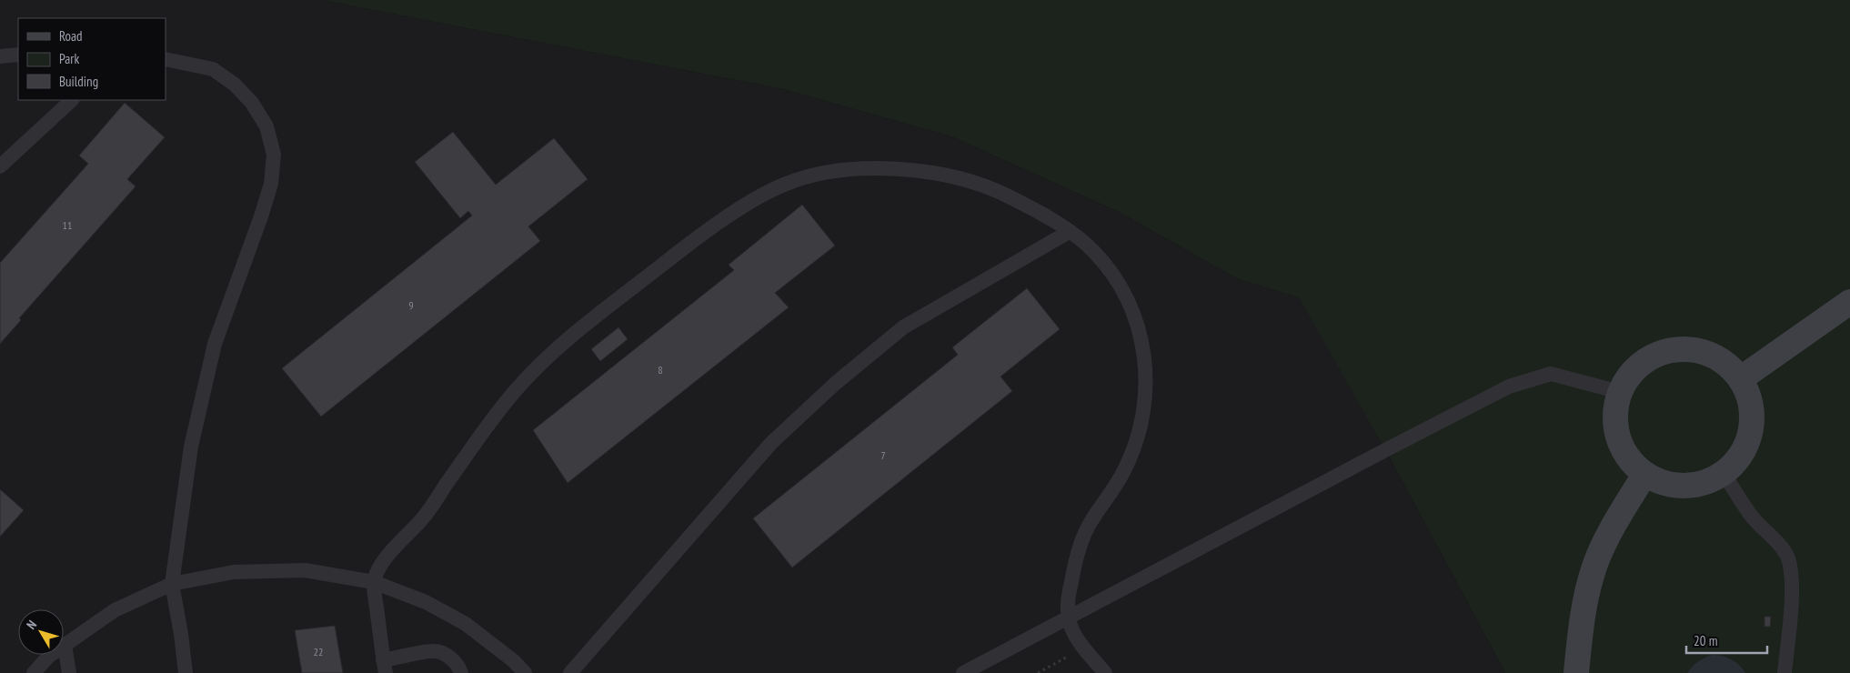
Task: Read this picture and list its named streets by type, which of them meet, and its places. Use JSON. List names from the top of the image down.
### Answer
{
  "house_numbers": [
    "11",
    "9",
    "8",
    "7",
    "22"
  ],
  "legend": ["Road", "Park", "Building"],
  "scale_bar": "20 m",
  "north": "top left"
}
